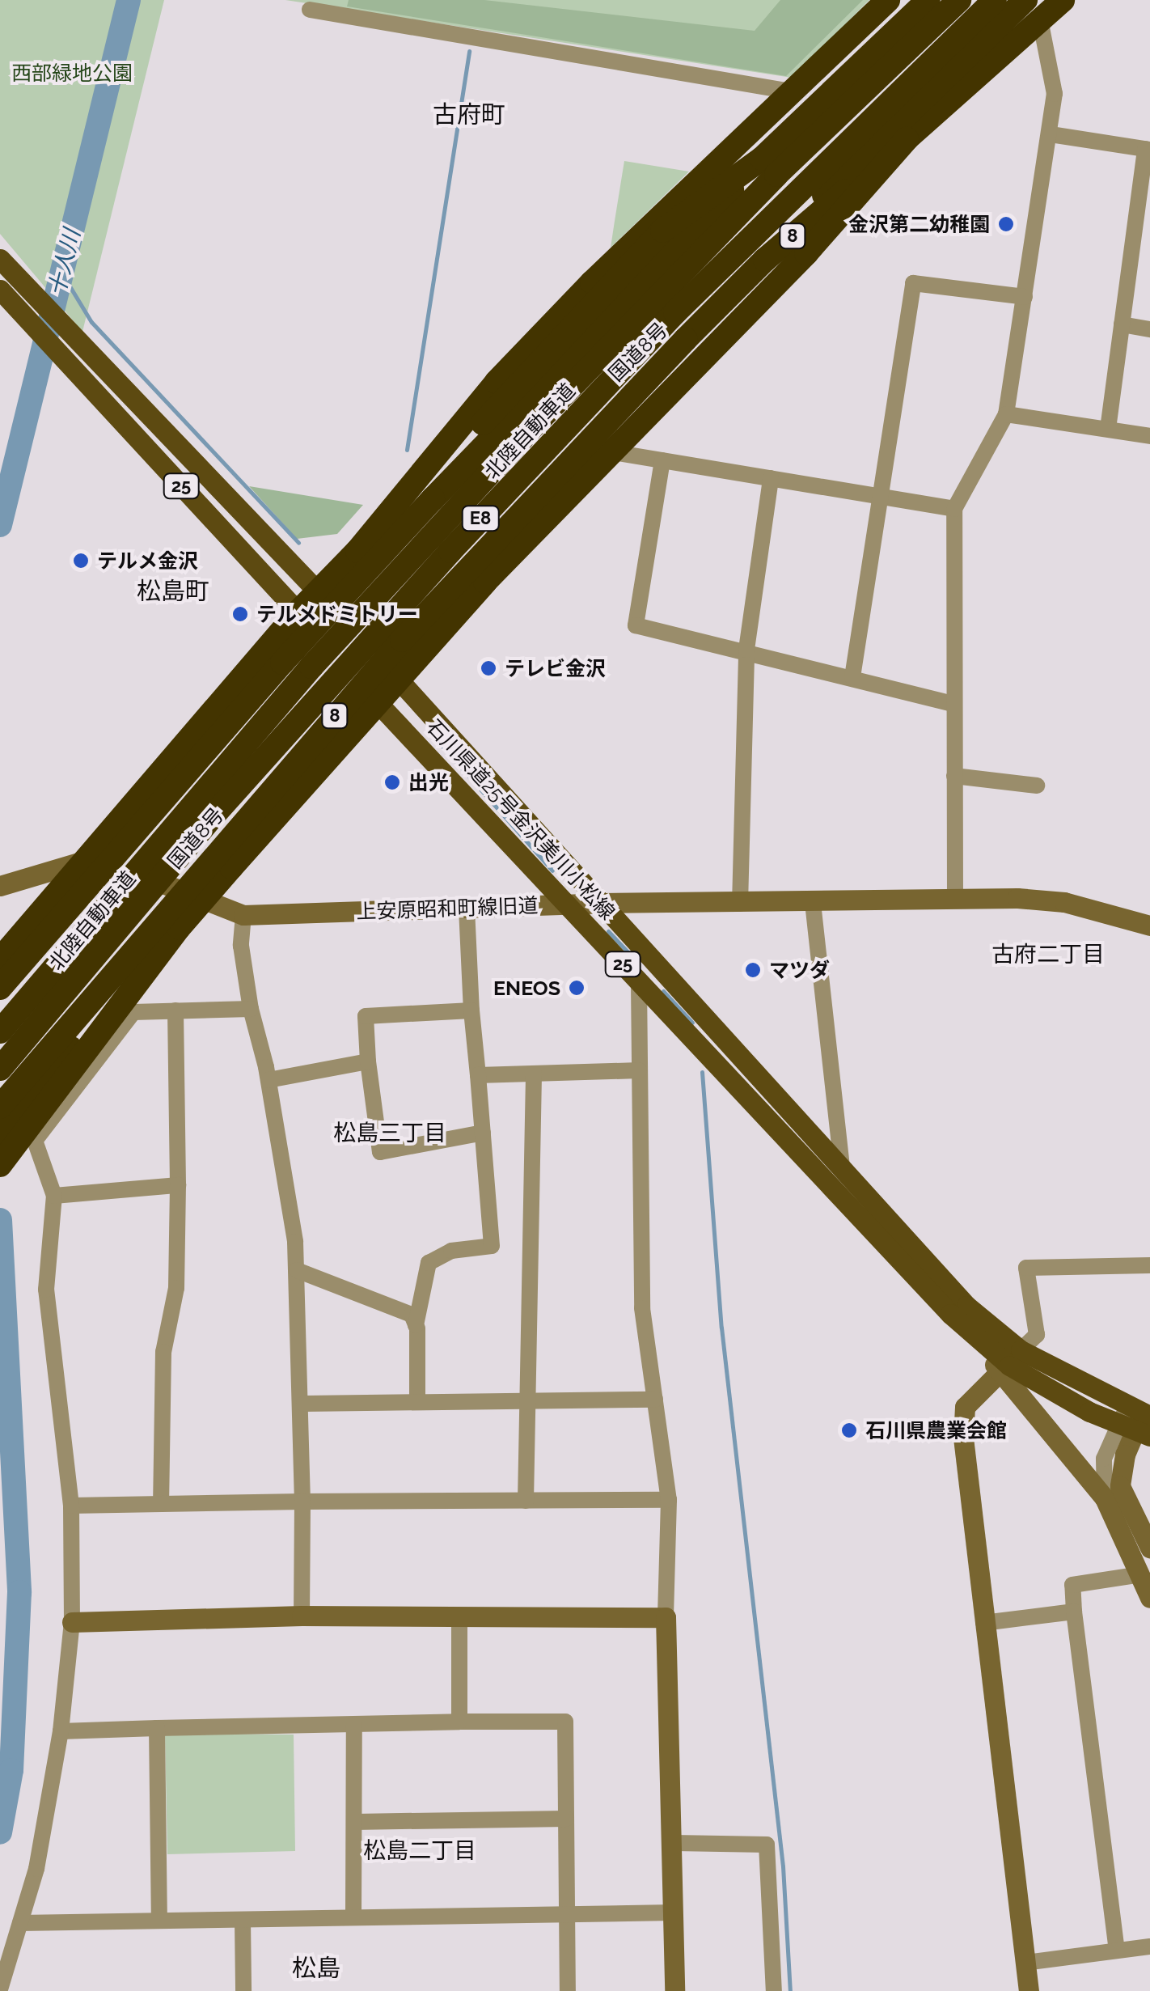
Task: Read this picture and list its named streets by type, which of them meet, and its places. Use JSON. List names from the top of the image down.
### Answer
{
  "streets": {
    "highway": [
      "8",
      "国道8号",
      "北陸自動車道",
      "E8"
    ],
    "main road": ["25", "石川県道25号金沢美川小松線"],
    "street": ["上安原昭和町線旧道"]
  },
  "crossings": [
    ["8", "国道8号"],
    ["8", "石川県道25号金沢美川小松線"],
    ["8", "上安原昭和町線旧道"],
    ["石川県道25号金沢美川小松線", "上安原昭和町線旧道"]
  ],
  "districts": [
    "古府町",
    "松島町",
    "古府二丁目",
    "松島三丁目",
    "松島二丁目",
    "松島"
  ],
  "water": ["十人川"],
  "parks": ["西部緑地公園"],
  "places": [
    "金沢第二幼稚園",
    "テルメ金沢",
    "テルメドミトリー",
    "テレビ金沢",
    "出光",
    "マツダ",
    "ENEOS",
    "石川県農業会館"
  ]
}
